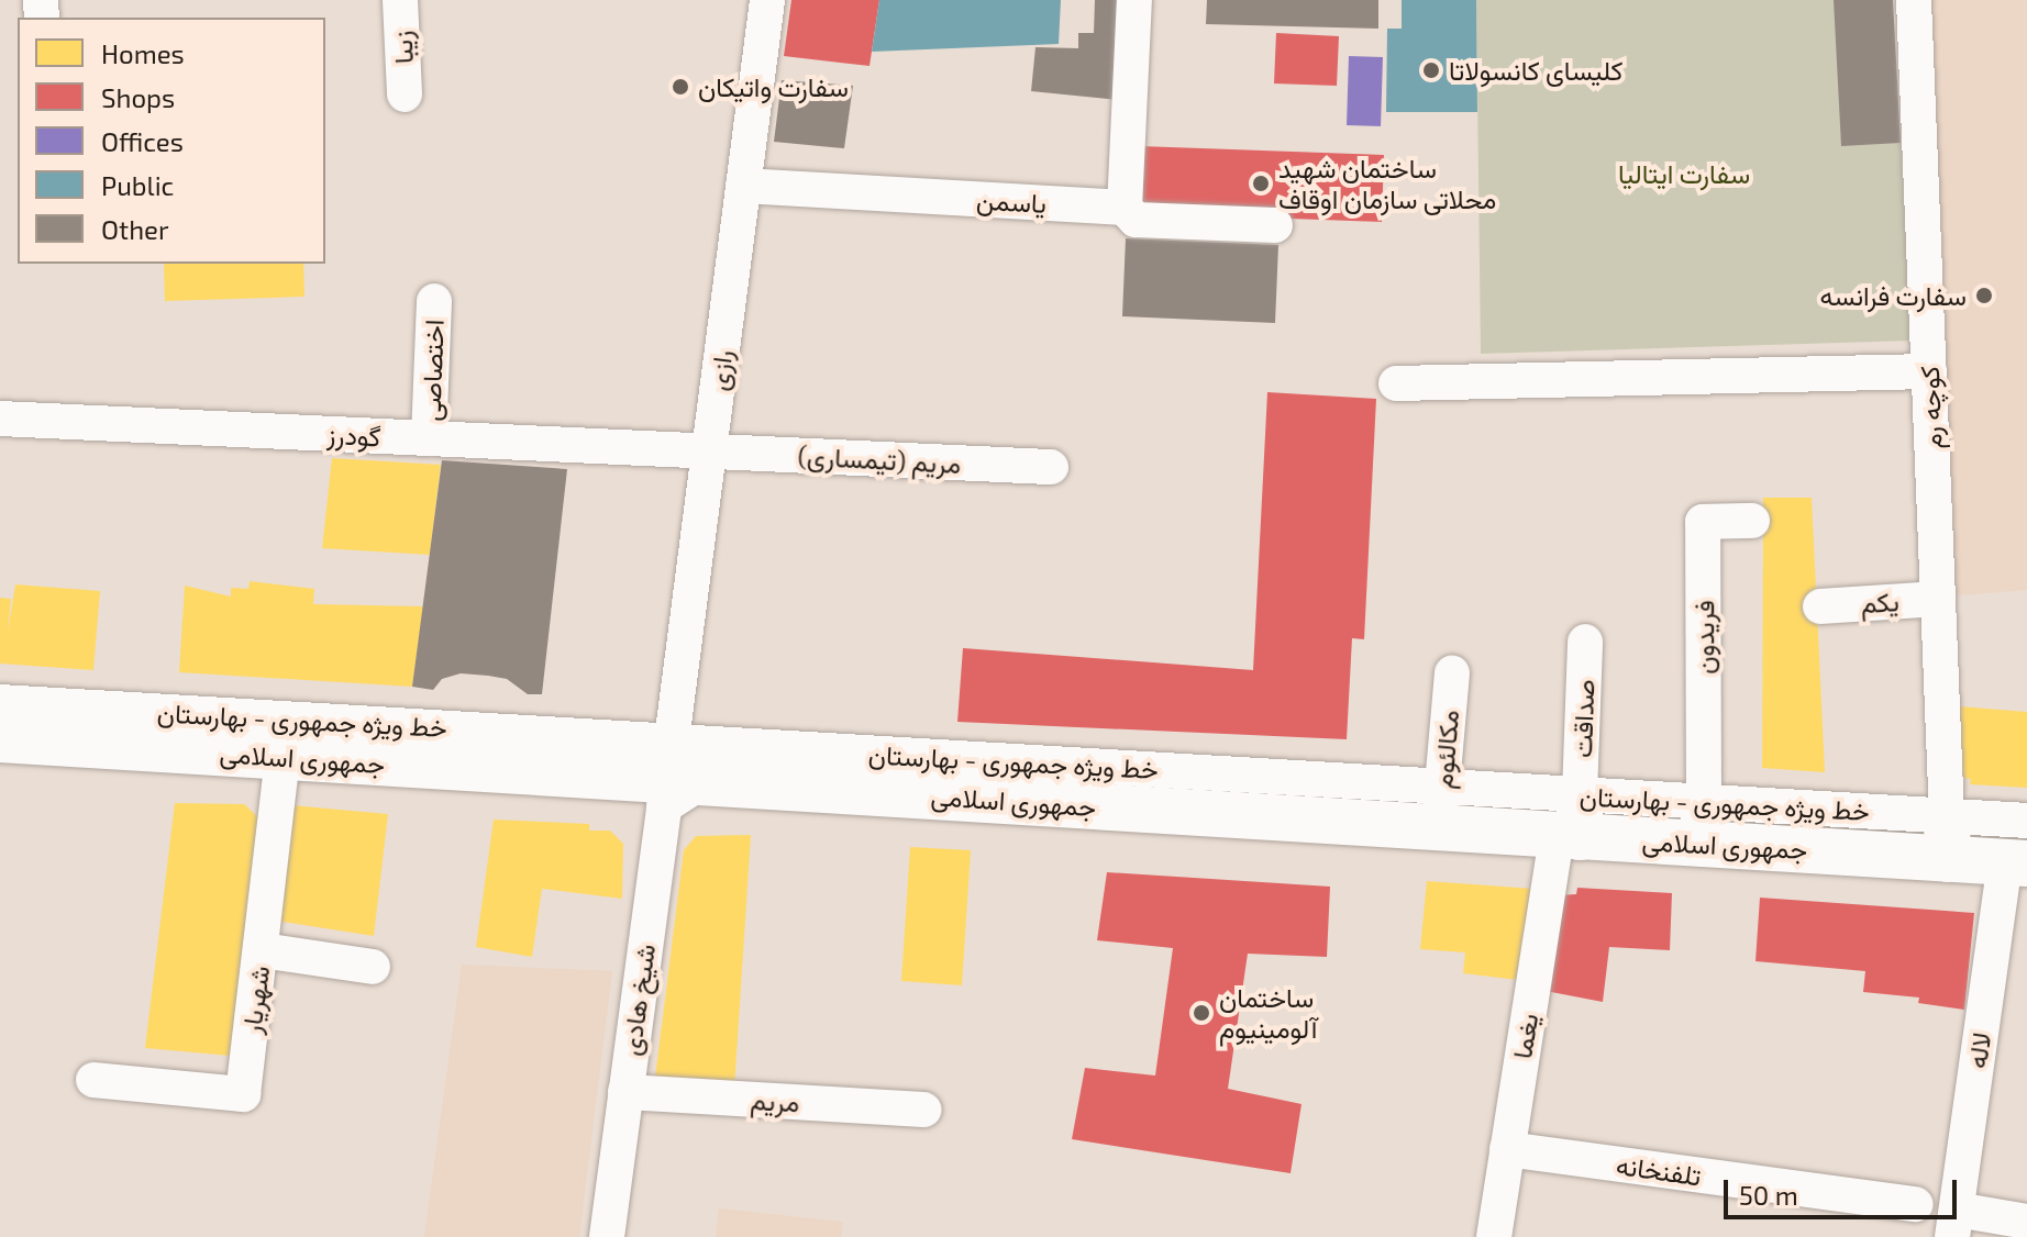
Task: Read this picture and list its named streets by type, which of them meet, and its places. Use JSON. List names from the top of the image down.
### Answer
{
  "streets": {
    "main road": ["جمهوری اسلامی"],
    "street": [
      "زیبا",
      "یاسمن",
      "اختصاصی",
      "رازی",
      "کوچه رم",
      "گودرز",
      "مریم (تیمساری)",
      "یکم",
      "فریدون",
      "صداقت",
      "خط ویژه جمهوری - بهارستان",
      "مکالئوم",
      "شهریار",
      "شیخ هادی",
      "یغما",
      "لاله",
      "مریم",
      "تلفنخانه"
    ]
  },
  "crossings": [
    ["یاسمن", "رازی"],
    ["اختصاصی", "گودرز"],
    ["رازی", "گودرز"],
    ["رازی", "مریم (تیمساری)"],
    ["رازی", "خط ویژه جمهوری - بهارستان"],
    ["رازی", "جمهوری اسلامی"],
    ["رازی", "شیخ هادی"],
    ["کوچه رم", "یکم"],
    ["کوچه رم", "جمهوری اسلامی"],
    ["گودرز", "مریم (تیمساری)"],
    ["فریدون", "جمهوری اسلامی"],
    ["صداقت", "جمهوری اسلامی"],
    ["صداقت", "یغما"],
    ["خط ویژه جمهوری - بهارستان", "جمهوری اسلامی"],
    ["خط ویژه جمهوری - بهارستان", "شیخ هادی"],
    ["مکالئوم", "جمهوری اسلامی"],
    ["جمهوری اسلامی", "شهریار"],
    ["جمهوری اسلامی", "شیخ هادی"],
    ["جمهوری اسلامی", "یغما"],
    ["جمهوری اسلامی", "لاله"],
    ["شیخ هادی", "مریم"],
    ["یغما", "تلفنخانه"]
  ],
  "parks": ["سفارت ایتالیا"],
  "places": [
    "کلیسای کانسولاتا",
    "سفارت واتیکان",
    "ساختمان شهید محلاتی سازمان اوقاف",
    "سفارت فرانسه",
    "ساختمان آلومینیوم"
  ],
  "legend": [
    "Homes",
    "Shops",
    "Offices",
    "Public",
    "Other"
  ],
  "scale_bar": "50 m"
}
